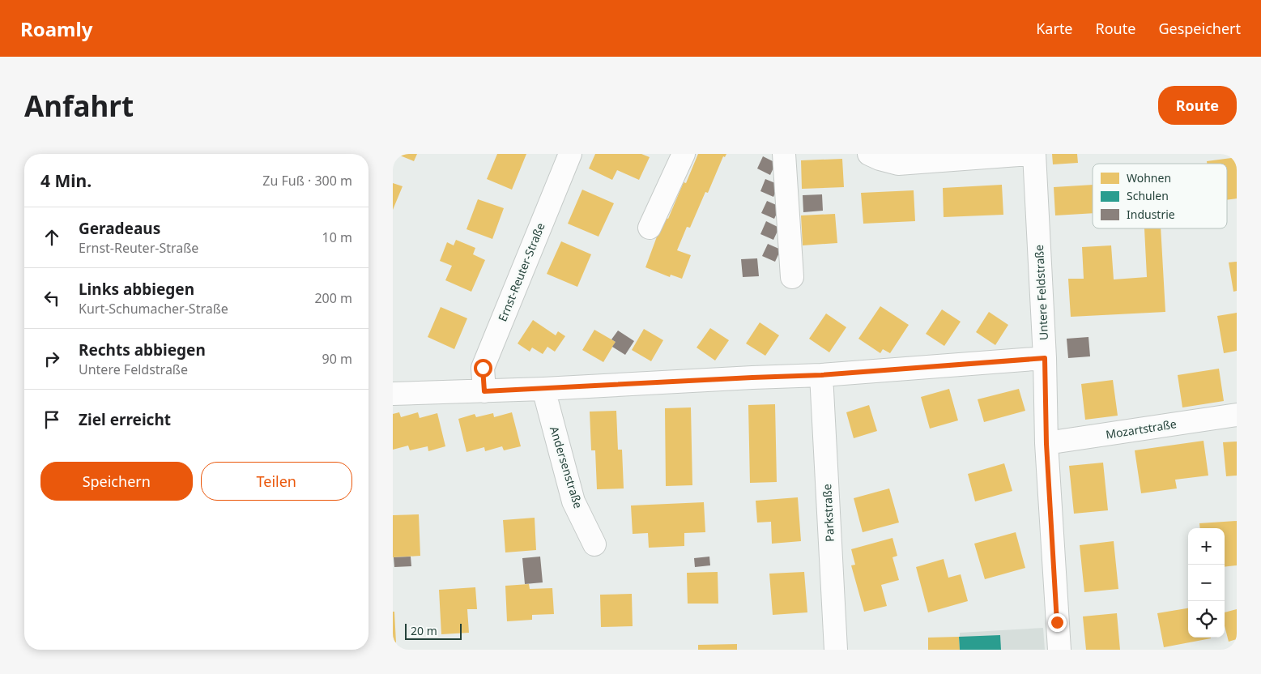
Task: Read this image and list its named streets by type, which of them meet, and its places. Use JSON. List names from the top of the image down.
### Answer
{
  "streets": {
    "street": [
      "Ernst-Reuter-Straße",
      "Untere Feldstraße",
      "Mozartstraße",
      "Andersenstraße",
      "Parkstraße"
    ]
  },
  "crossings": [
    ["Untere Feldstraße", "Mozartstraße"]
  ],
  "legend": ["Wohnen", "Schulen", "Industrie"],
  "scale_bar": "20 m",
  "page": {
    "header": "Roamly",
    "nav": ["Karte", "Route", "Gespeichert"],
    "buttons": [
      "Route",
      ["Speichern", "Teilen"]
    ],
    "title": "Anfahrt",
    "heading": ["4 Min.", "Zu Fuß · 300 m"],
    "list": [
      ["Geradeaus", "Ernst-Reuter-Straße", "10 m"],
      ["Links abbiegen", "Kurt-Schumacher-Straße", "200 m"],
      ["Rechts abbiegen", "Untere Feldstraße", "90 m"],
      "Ziel erreicht"
    ],
    "map_buttons": ["+", "−"],
    "scale": "20 m"
  }
}
